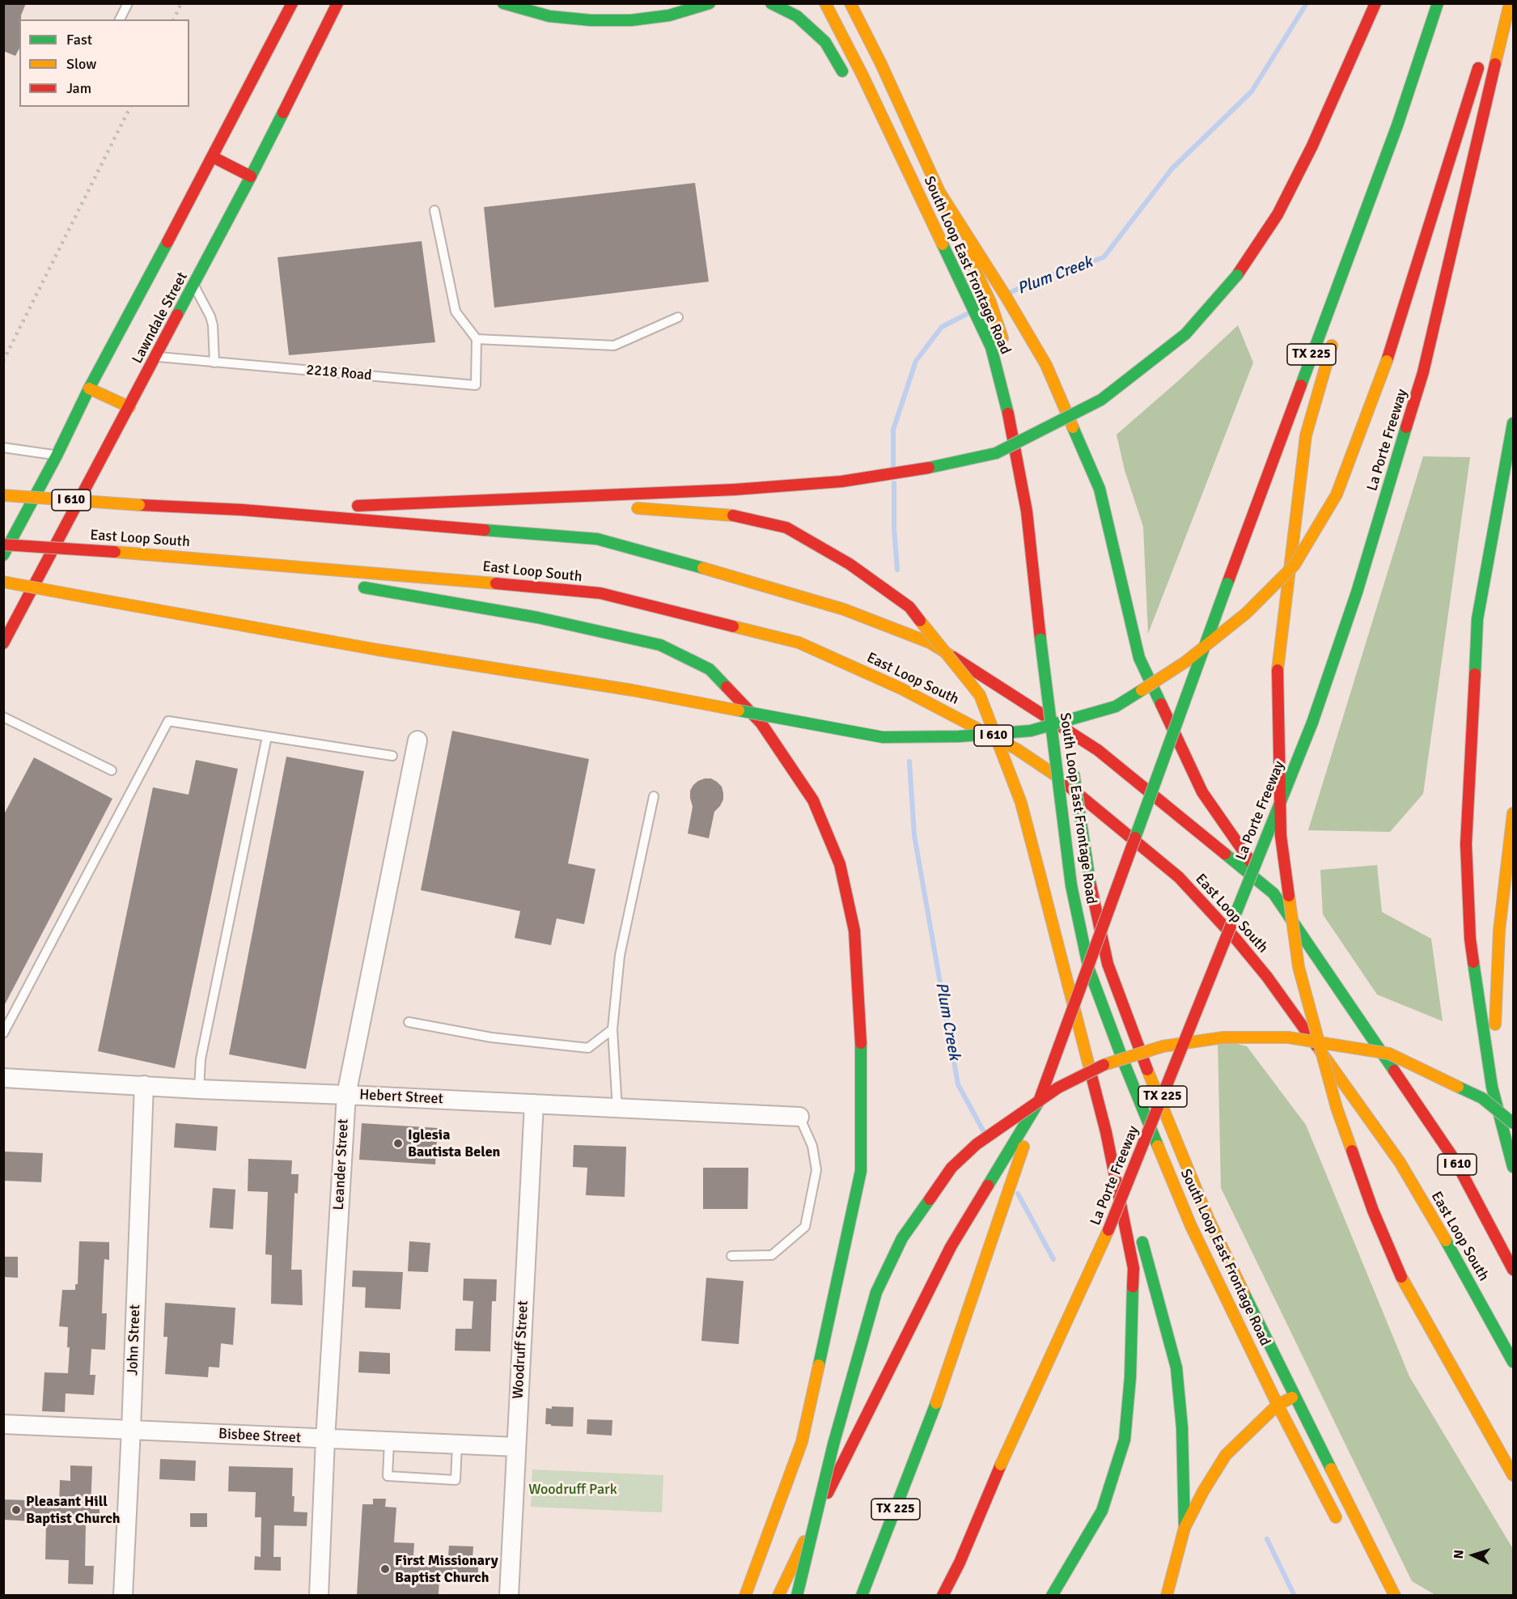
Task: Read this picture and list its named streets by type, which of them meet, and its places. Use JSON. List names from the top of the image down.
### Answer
{
  "streets": {
    "main road": [
      "South Loop East Frontage Road",
      "Lawndale Street",
      "TX 225",
      "La Porte Freeway",
      "I 610",
      "East Loop South"
    ],
    "street": [
      "Hebert Street",
      "Leander Street",
      "John Street",
      "Woodruff Street",
      "Bisbee Street"
    ],
    "lane": ["2218 Road"]
  },
  "crossings": [
    ["Lawndale Street", "2218 Road"],
    ["Hebert Street", "Leander Street"],
    ["Hebert Street", "John Street"],
    ["Hebert Street", "Woodruff Street"],
    ["Leander Street", "Bisbee Street"],
    ["John Street", "Bisbee Street"],
    ["Woodruff Street", "Bisbee Street"]
  ],
  "water": ["Plum Creek"],
  "parks": ["Woodruff Park"],
  "places": ["Iglesia Bautista Belen", "Pleasant Hill Baptist Church", "First Missionary Baptist Church"],
  "legend": ["Fast", "Slow", "Jam"],
  "north": "left"
}
